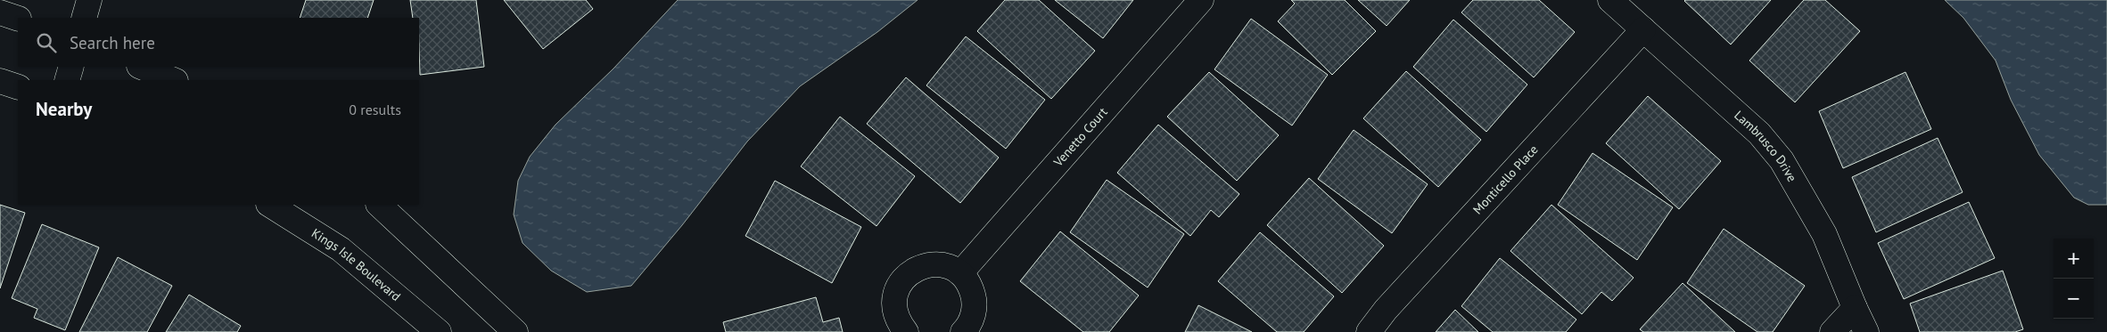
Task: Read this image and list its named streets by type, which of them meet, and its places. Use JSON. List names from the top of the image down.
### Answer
{
  "streets": {
    "street": [
      "Venetto Court",
      "Lambrusco Drive",
      "Monticello Place",
      "Kings Isle Boulevard"
    ]
  },
  "crossings": [
    ["Lambrusco Drive", "Monticello Place"]
  ],
  "page": {
    "search": "Search here",
    "heading": ["Nearby", "0 results"],
    "map_buttons": ["+", "−"]
  }
}
